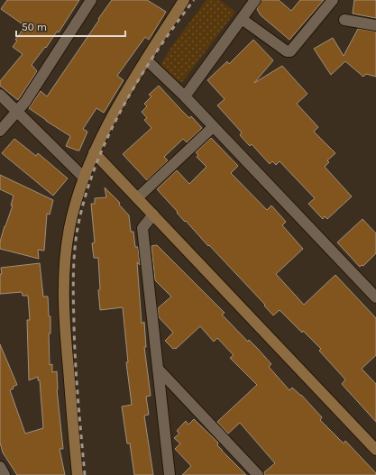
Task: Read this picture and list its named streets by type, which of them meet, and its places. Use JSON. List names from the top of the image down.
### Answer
{
  "scale_bar": "50 m"
}
